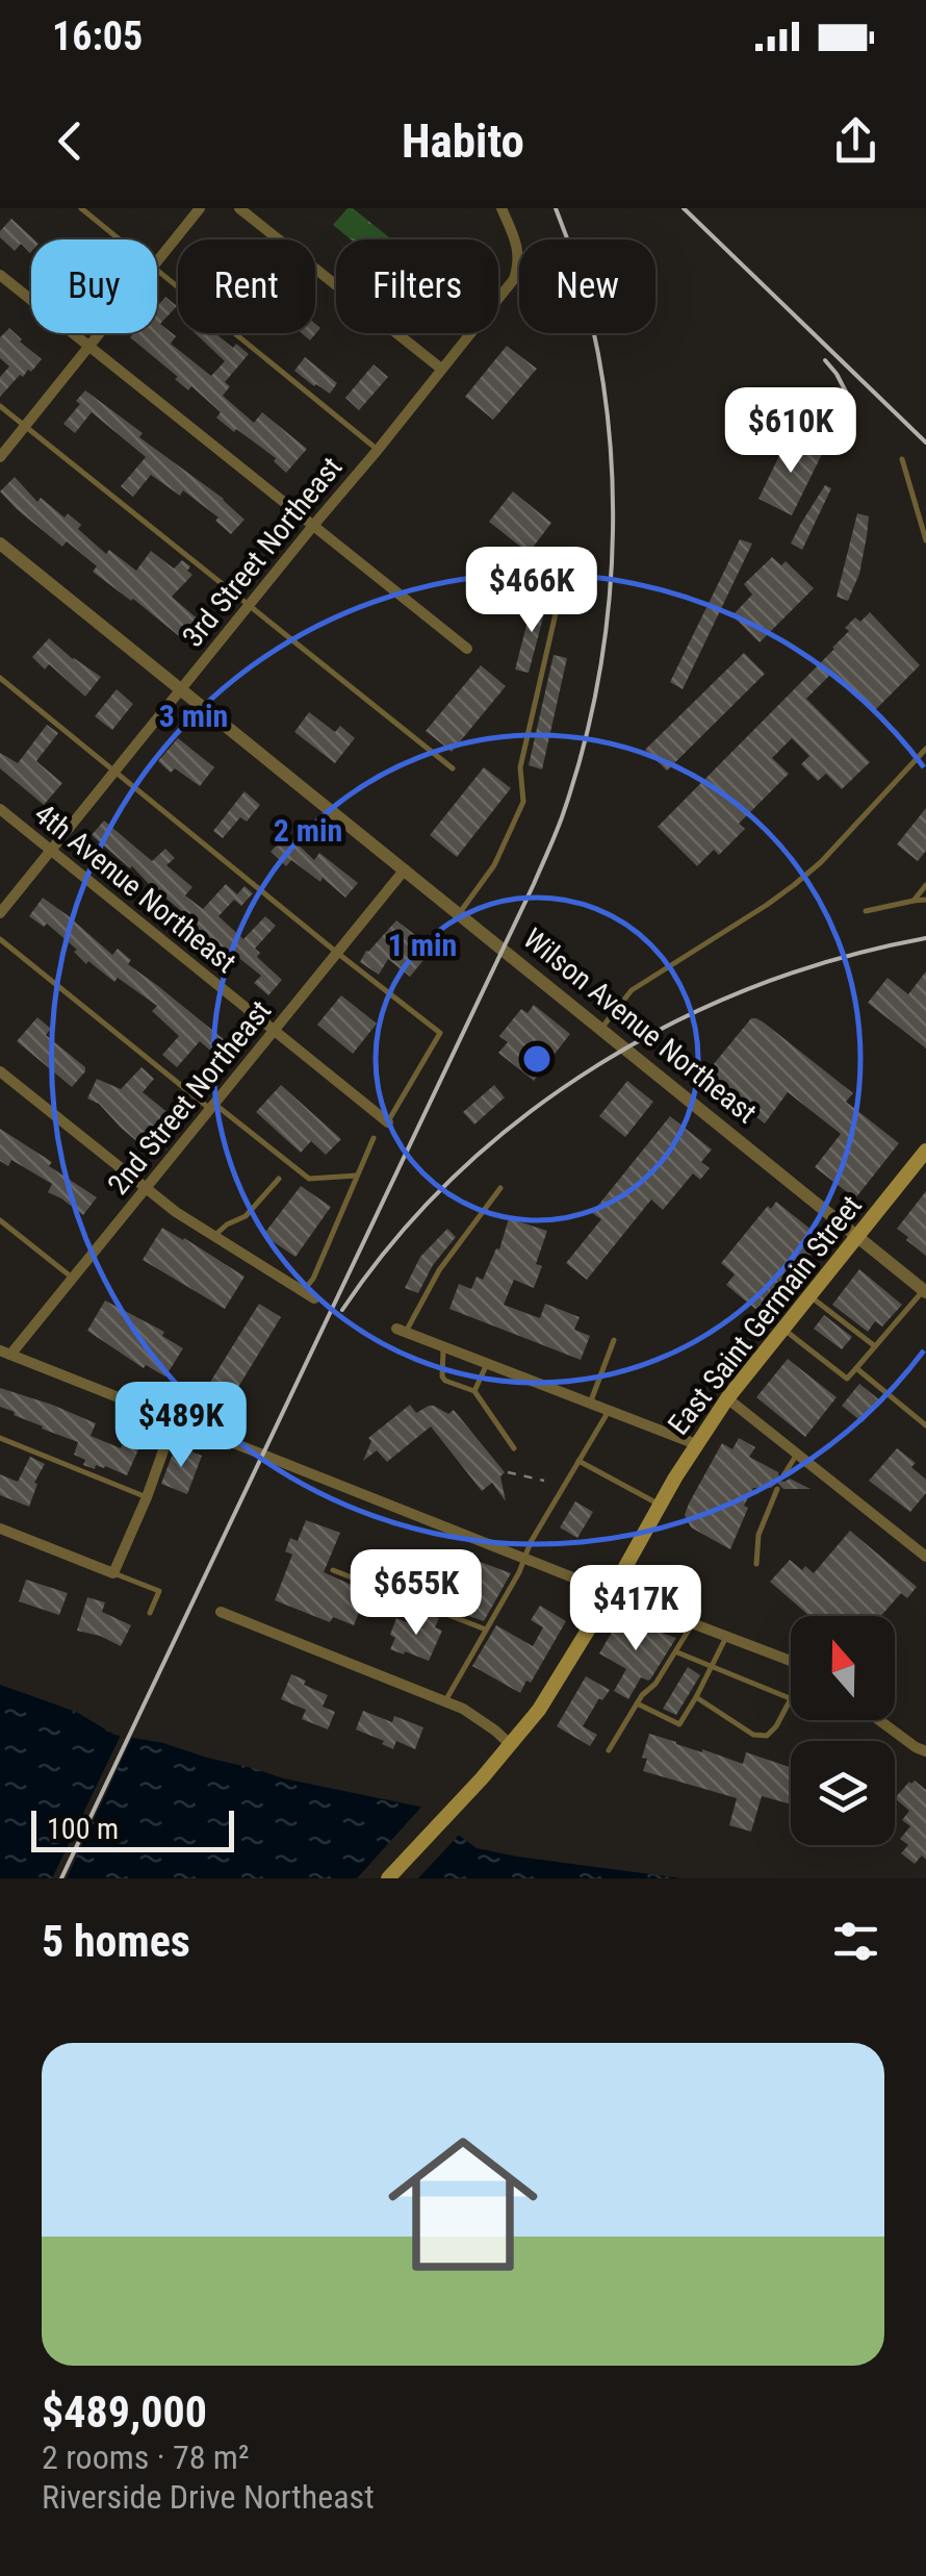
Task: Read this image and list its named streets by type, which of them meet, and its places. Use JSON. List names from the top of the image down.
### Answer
{
  "streets": {
    "main road": ["East Saint Germain Street"],
    "street": [
      "3rd Street Northeast",
      "4th Avenue Northeast",
      "Wilson Avenue Northeast",
      "2nd Street Northeast"
    ]
  },
  "crossings": [
    ["3rd Street Northeast", "4th Avenue Northeast"],
    ["3rd Street Northeast", "Wilson Avenue Northeast"],
    ["4th Avenue Northeast", "2nd Street Northeast"],
    ["Wilson Avenue Northeast", "2nd Street Northeast"],
    ["Wilson Avenue Northeast", "East Saint Germain Street"]
  ],
  "scale_bar": "100 m",
  "north": "top",
  "page": {
    "status": "16:05",
    "header": "Habito",
    "chip": [
      "Buy",
      "Rent",
      "Filters",
      "New"
    ],
    "price": [
      "$610K",
      "$466K",
      "$489K",
      "$655K",
      "$417K"
    ],
    "scale": "100 m",
    "heading": "5 homes",
    "list": [
      {
        "name": "$489,000",
        "note": "2 rooms · 78 m² · Riverside Drive Northeast"
      }
    ]
  },
  "rings": ["3 min", "2 min", "1 min"]
}
